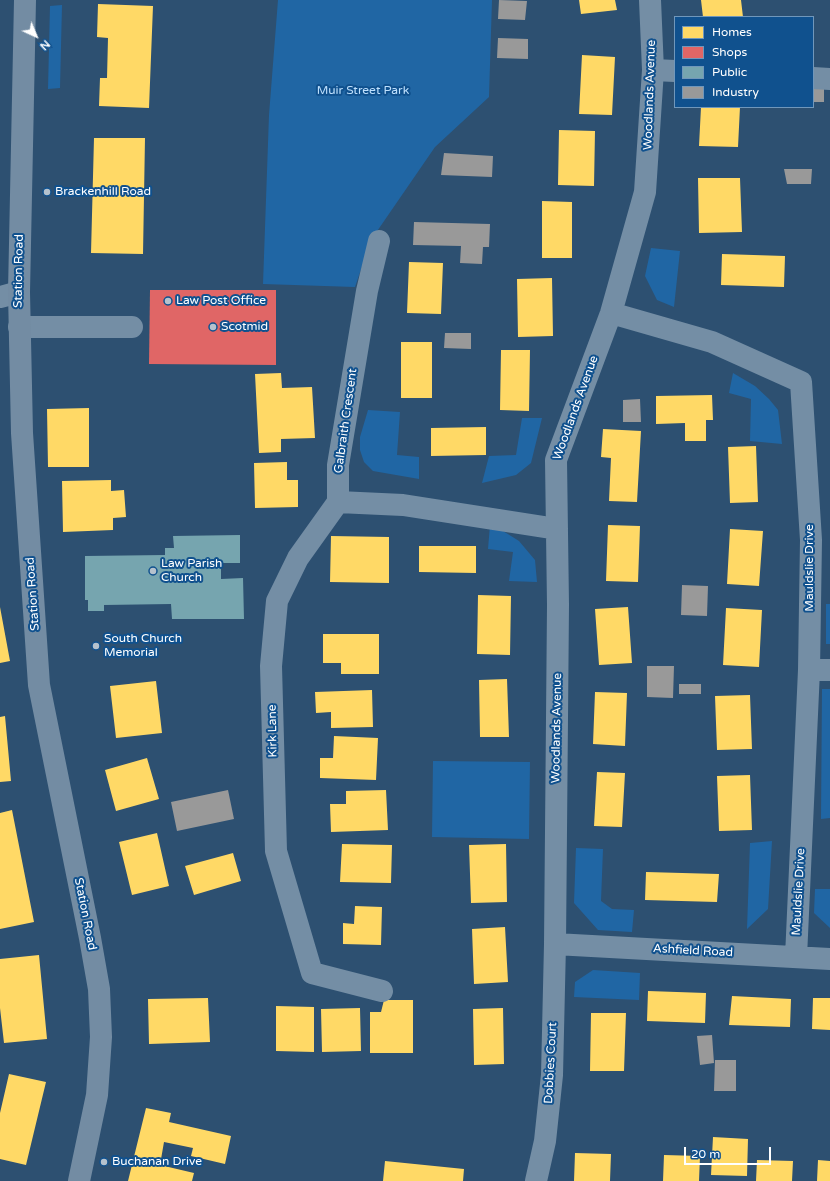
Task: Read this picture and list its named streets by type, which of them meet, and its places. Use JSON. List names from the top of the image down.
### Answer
{
  "streets": {
    "main road": ["Station Road"],
    "street": [
      "Woodlands Avenue",
      "Galbraith Crescent",
      "Mauldslie Drive",
      "Kirk Lane",
      "Ashfield Road",
      "Dobbies Court"
    ]
  },
  "crossings": [
    ["Woodlands Avenue", "Mauldslie Drive"],
    ["Woodlands Avenue", "Ashfield Road"],
    ["Woodlands Avenue", "Dobbies Court"],
    ["Galbraith Crescent", "Kirk Lane"],
    ["Mauldslie Drive", "Ashfield Road"],
    ["Ashfield Road", "Dobbies Court"]
  ],
  "parks": ["Muir Street Park"],
  "places": [
    "Brackenhill Road",
    "Law Post Office",
    "Scotmid",
    "Law Parish Church",
    "South Church Memorial",
    "Buchanan Drive"
  ],
  "legend": [
    "Homes",
    "Shops",
    "Public",
    "Industry"
  ],
  "scale_bar": "20 m",
  "north": "bottom right"
}
